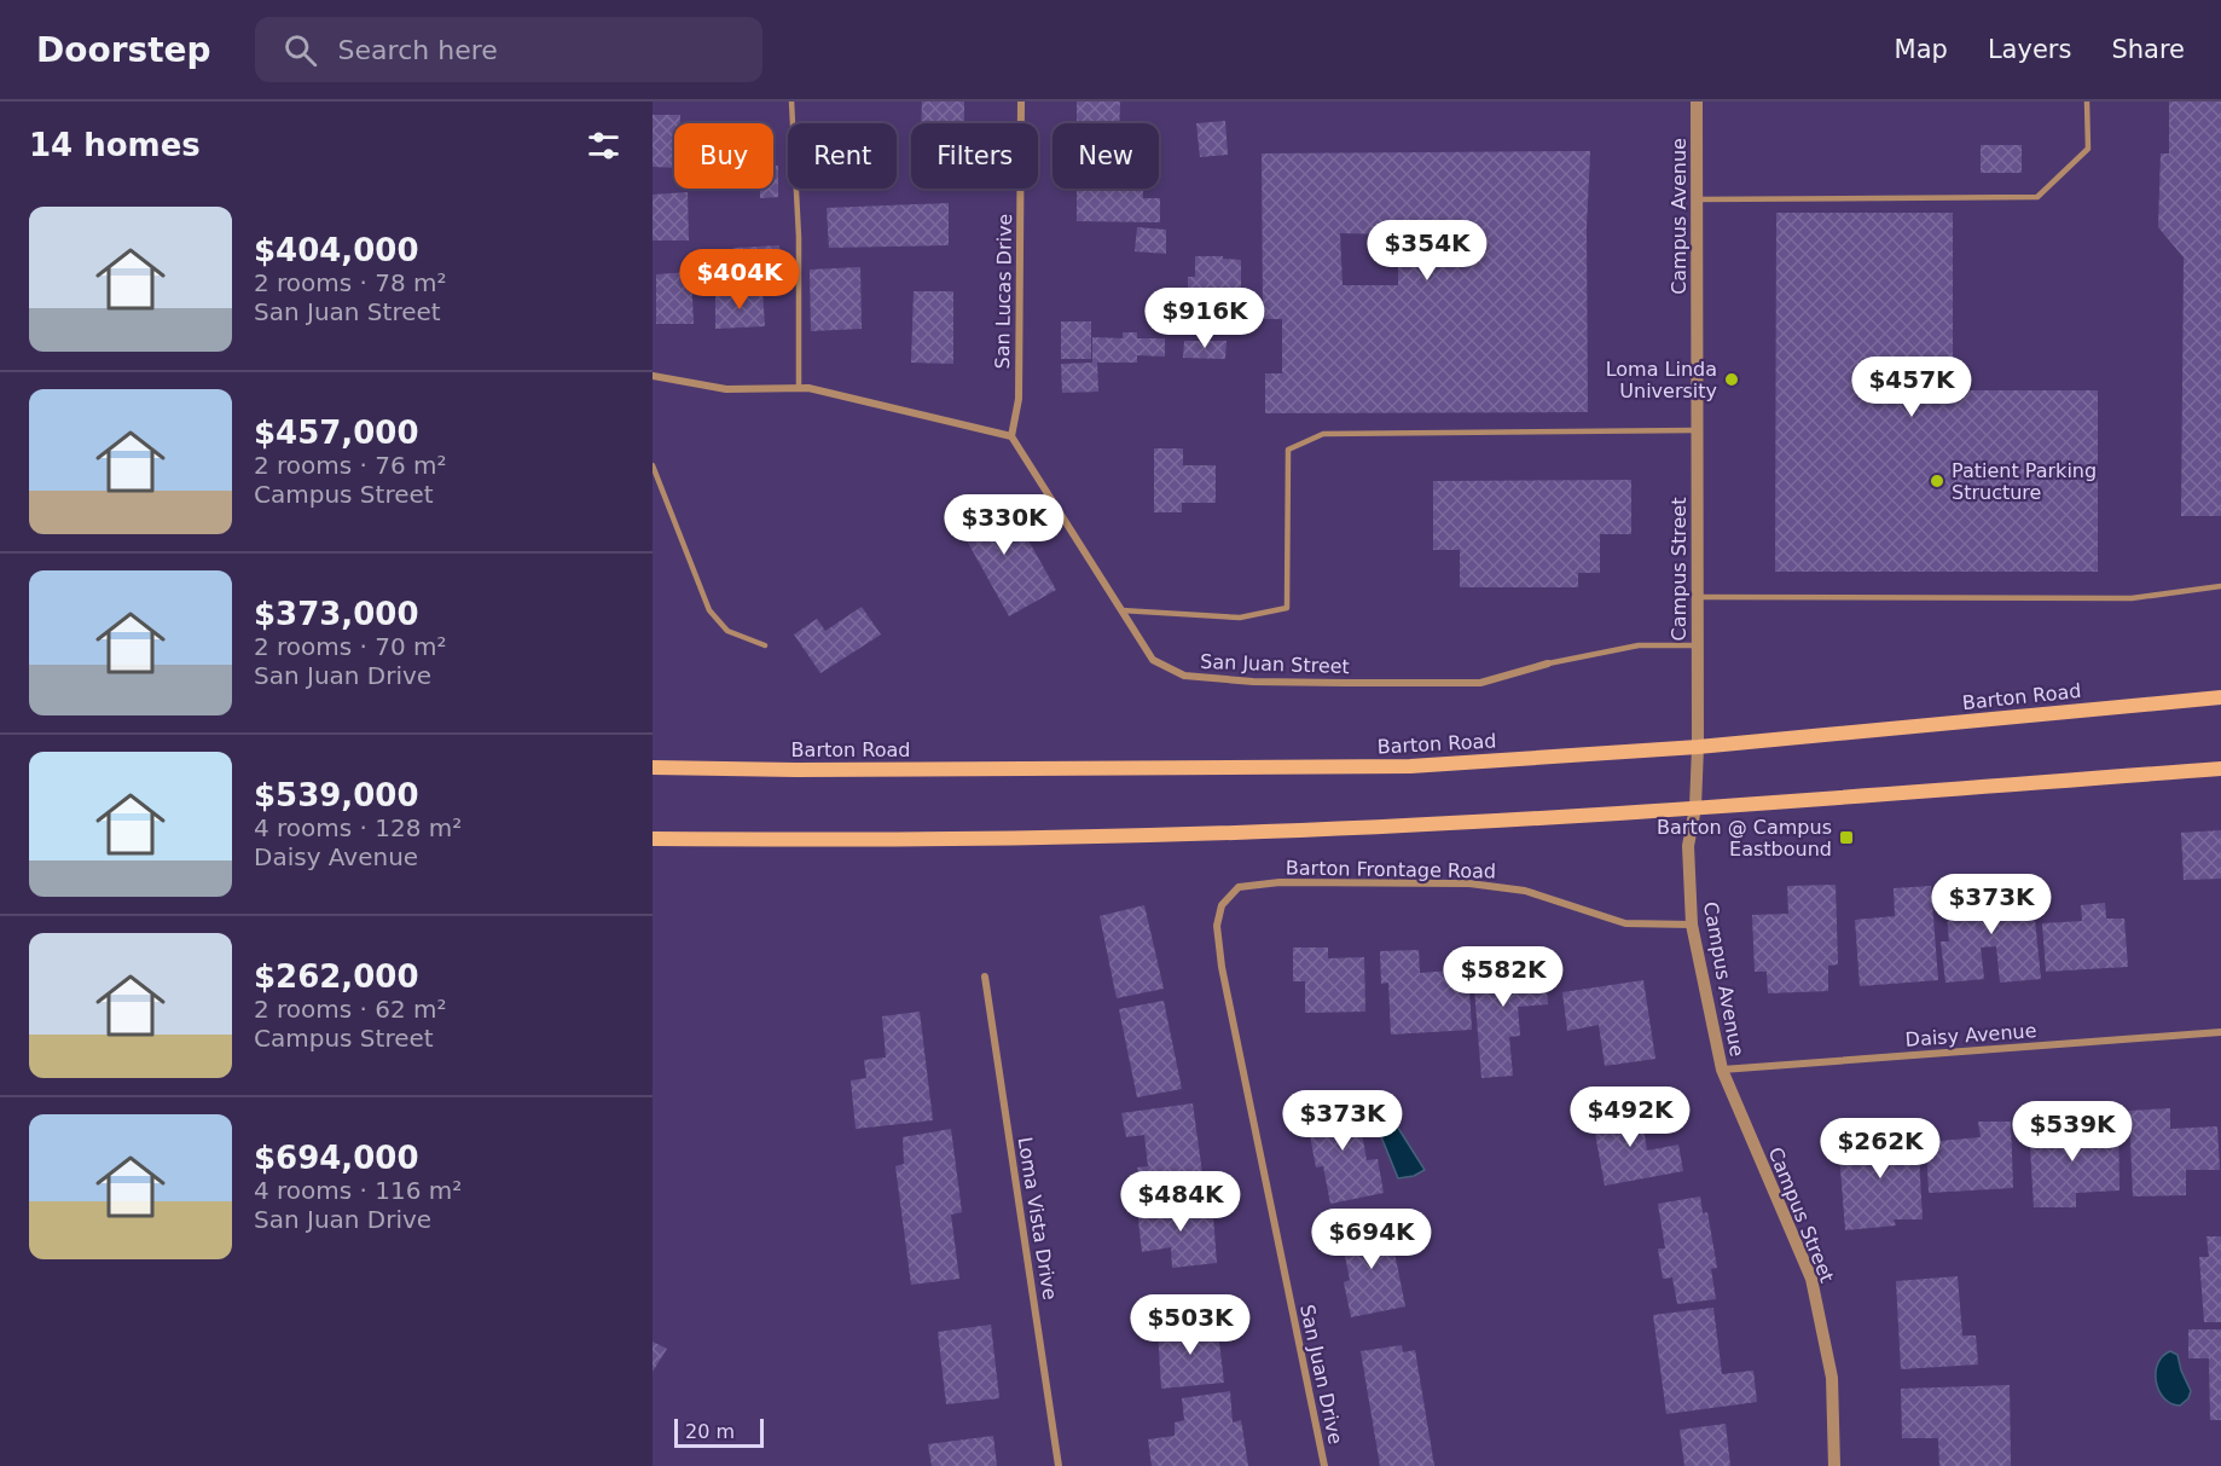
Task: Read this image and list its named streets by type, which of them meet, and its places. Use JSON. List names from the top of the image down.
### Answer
{
  "streets": {
    "main road": ["Barton Road"],
    "street": [
      "Campus Avenue",
      "San Lucas Drive",
      "Campus Street",
      "San Juan Street",
      "Barton Frontage Road",
      "Daisy Avenue",
      "Loma Vista Drive",
      "San Juan Drive"
    ]
  },
  "crossings": [
    ["Campus Avenue", "Campus Street"],
    ["Campus Avenue", "Barton Frontage Road"],
    ["Campus Avenue", "Daisy Avenue"],
    ["San Lucas Drive", "San Juan Street"],
    ["Campus Street", "Barton Road"],
    ["Campus Street", "Daisy Avenue"],
    ["Barton Frontage Road", "San Juan Drive"]
  ],
  "places": {
    "other": ["Loma Linda University", "Patient Parking Structure"],
    "transit": ["Barton @ Campus Eastbound"]
  },
  "scale_bar": "20 m",
  "page": {
    "header": "Doorstep",
    "search": "Search here",
    "nav": ["Map", "Layers", "Share"],
    "heading": "14 homes",
    "chip": [
      "Buy",
      "Rent",
      "Filters",
      "New"
    ],
    "list": [
      {
        "name": "$404,000",
        "note": "2 rooms · 78 m² · San Juan Street"
      },
      {
        "name": "$457,000",
        "note": "2 rooms · 76 m² · Campus Street"
      },
      {
        "name": "$373,000",
        "note": "2 rooms · 70 m² · San Juan Drive"
      },
      {
        "name": "$539,000",
        "note": "4 rooms · 128 m² · Daisy Avenue"
      },
      {
        "name": "$262,000",
        "note": "2 rooms · 62 m² · Campus Street"
      },
      {
        "name": "$694,000",
        "note": "4 rooms · 116 m² · San Juan Drive"
      }
    ],
    "price": [
      "$354K",
      "$404K",
      "$916K",
      "$457K",
      "$330K",
      "$373K",
      "$582K",
      "$492K",
      "$373K",
      "$539K",
      "$262K",
      "$484K",
      "$694K",
      "$503K"
    ],
    "scale": "20 m"
  }
}
